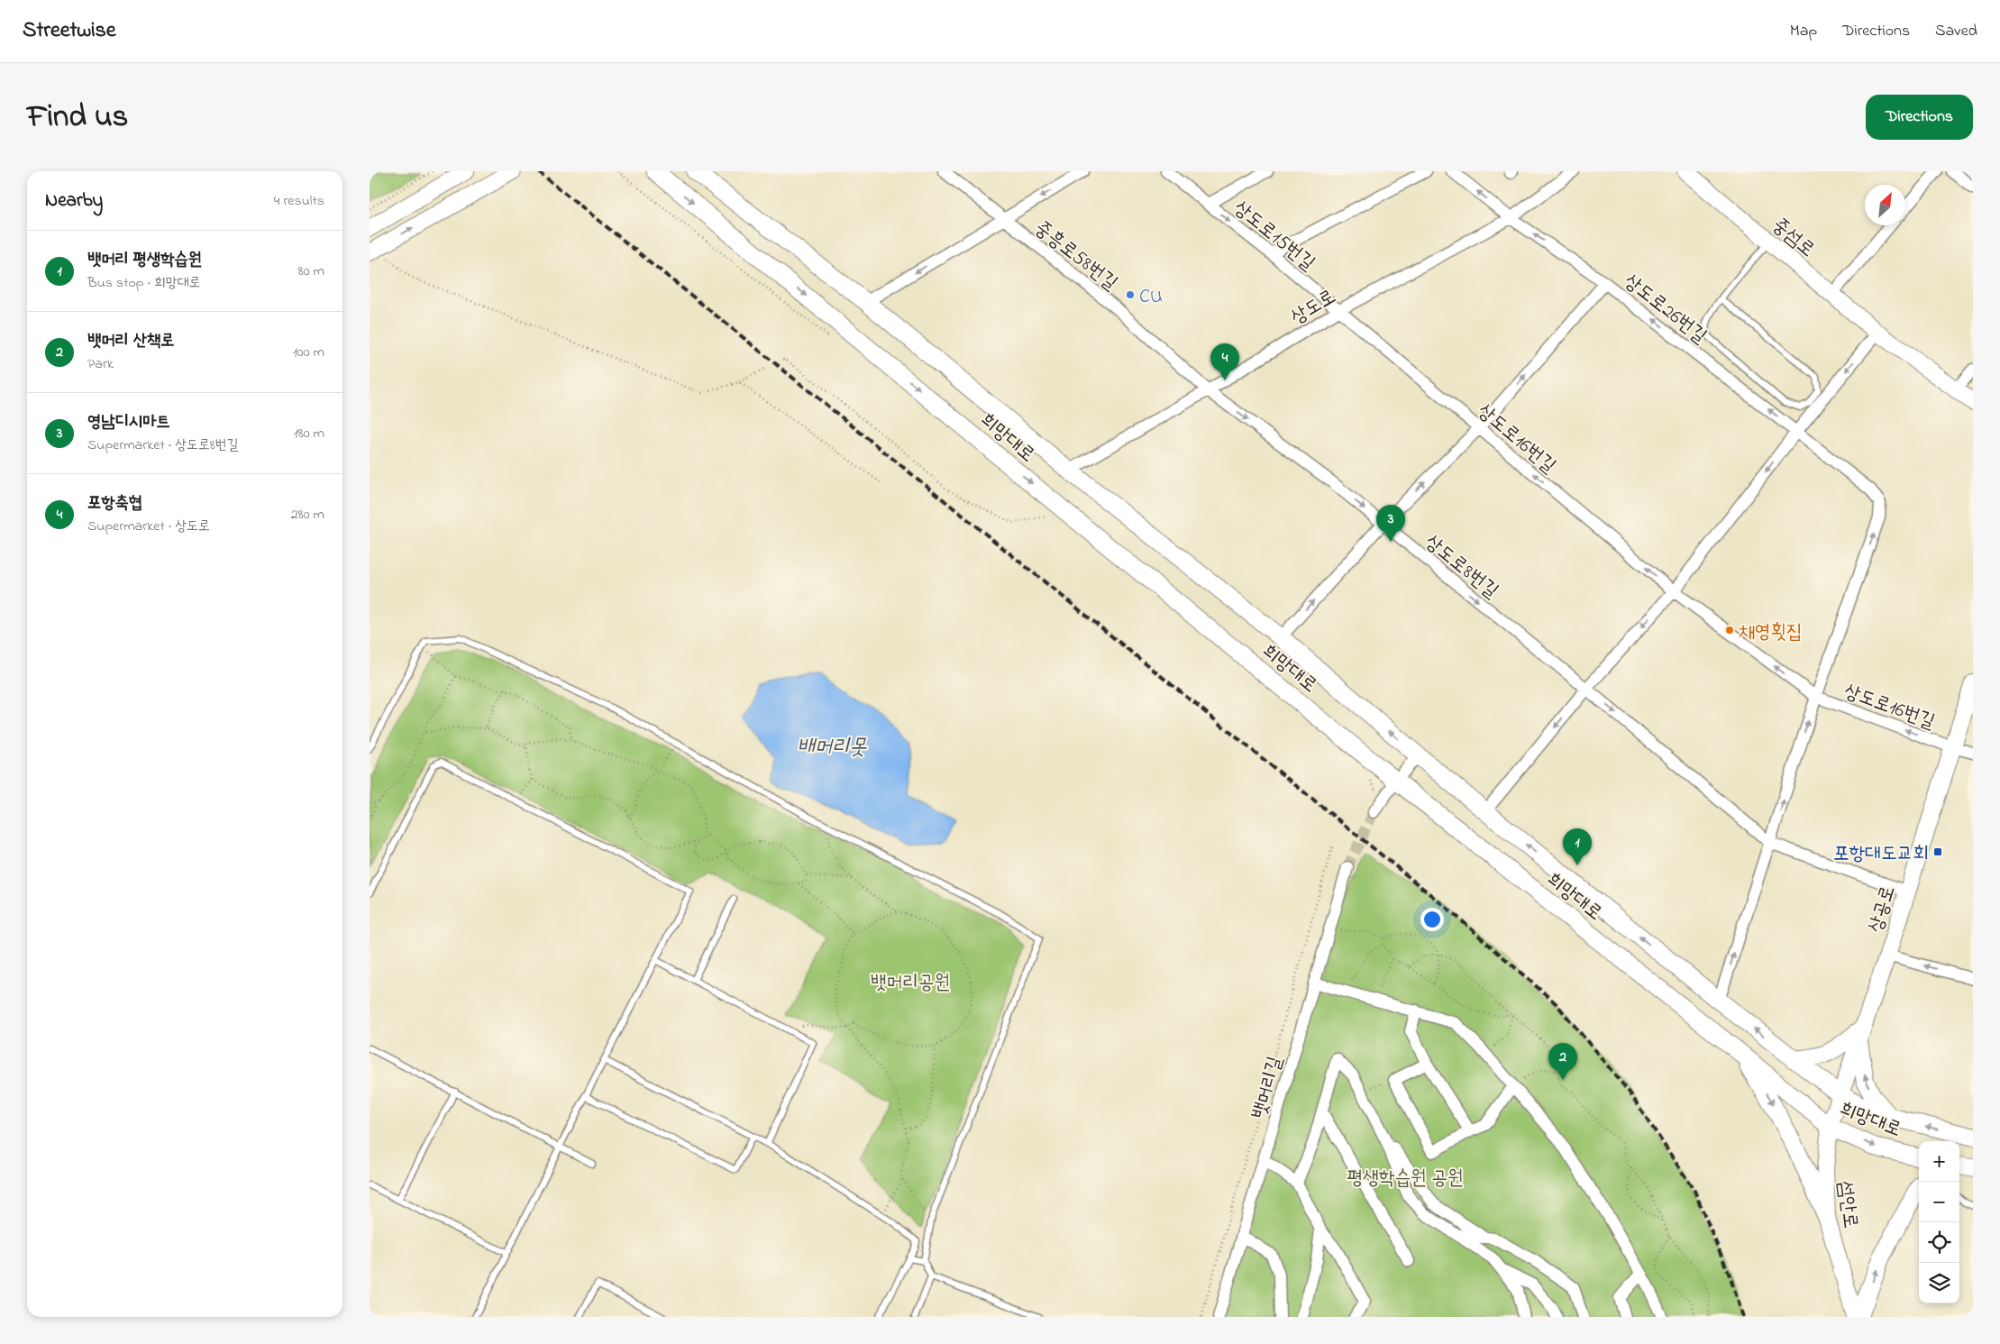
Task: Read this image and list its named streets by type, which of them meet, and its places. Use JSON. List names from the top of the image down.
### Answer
{
  "streets": {
    "main road": [
      "중섬로",
      "희망대로",
      "상공로",
      "섬안로"
    ],
    "street": [
      "상도로15번길",
      "중흥로58번길",
      "상도로",
      "상도로26번길",
      "상도로16번길",
      "상도로8번길",
      "뱃머리길"
    ]
  },
  "crossings": [
    ["상도로15번길", "상도로"],
    ["상도로15번길", "상도로16번길"],
    ["중흥로58번길", "상도로"],
    ["중흥로58번길", "희망대로"],
    ["중흥로58번길", "상도로8번길"],
    ["상도로", "상도로26번길"],
    ["상도로", "희망대로"],
    ["상도로", "상도로16번길"],
    ["상도로", "상도로8번길"],
    ["상도로26번길", "상도로16번길"],
    ["희망대로", "상공로"],
    ["희망대로", "섬안로"],
    ["상도로16번길", "상도로8번길"],
    ["상도로16번길", "상공로"],
    ["상도로8번길", "상공로"],
    ["상공로", "섬안로"]
  ],
  "one_way": [
    "상도로15번길",
    "중흥로58번길",
    "상도로26번길",
    "상도로16번길",
    "상도로8번길"
  ],
  "water": ["배머리못"],
  "parks": ["뱃머리공원", "평생학습원 공원"],
  "places": {
    "other": ["CU", "채영횟집"],
    "transit": ["포항대도교회"]
  },
  "north": "top right",
  "page": {
    "header": "Streetwise",
    "nav": ["Map", "Directions", "Saved"],
    "title": "Find us",
    "buttons": "Directions",
    "heading": ["Nearby", "4 results"],
    "list": [
      {
        "mark": "1",
        "name": "뱃머리 평생학습원",
        "note": "Bus stop · 희망대로",
        "value": "80 m"
      },
      {
        "mark": "2",
        "name": "뱃머리 산책로",
        "note": "Park",
        "value": "100 m"
      },
      {
        "mark": "3",
        "name": "영남디시마트",
        "note": "Supermarket · 상도로8번길",
        "value": "180 m"
      },
      {
        "mark": "4",
        "name": "포항축협",
        "note": "Supermarket · 상도로",
        "value": "280 m"
      }
    ],
    "pins": [
      "4",
      "3",
      "1",
      "2"
    ],
    "map_buttons": ["+", "−"]
  }
}
